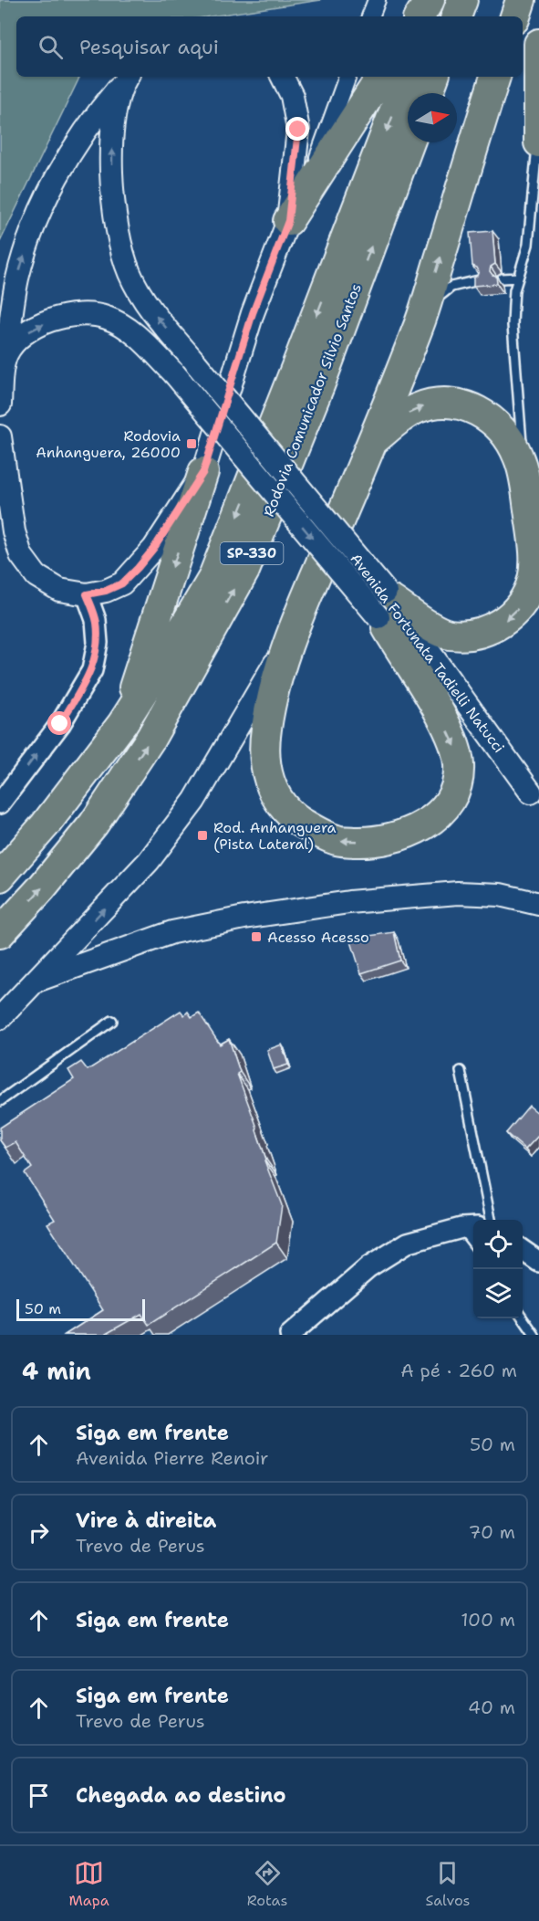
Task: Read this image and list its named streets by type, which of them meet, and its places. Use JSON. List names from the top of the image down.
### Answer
{
  "streets": {
    "highway": ["Rodovia Comunicador Silvio Santos", "SP-330"],
    "main road": ["Avenida Fortunata Tadielli Natucci"]
  },
  "one_way": ["Avenida Fortunata Tadielli Natucci"],
  "places": {
    "transit": ["Rodovia Anhanguera, 26000", "Rod. Anhanguera (Pista Lateral)", "Acesso Acesso"]
  },
  "scale_bar": "50 m",
  "north": "right",
  "page": {
    "search": "Pesquisar aqui",
    "scale": "50 m",
    "heading": ["4 min", "A pé · 260 m"],
    "list": [
      ["Siga em frente", "Avenida Pierre Renoir", "50 m"],
      ["Vire à direita", "Trevo de Perus", "70 m"],
      ["Siga em frente", "100 m"],
      ["Siga em frente", "Trevo de Perus", "40 m"],
      "Chegada ao destino"
    ],
    "nav": ["Mapa", "Rotas", "Salvos"]
  }
}
